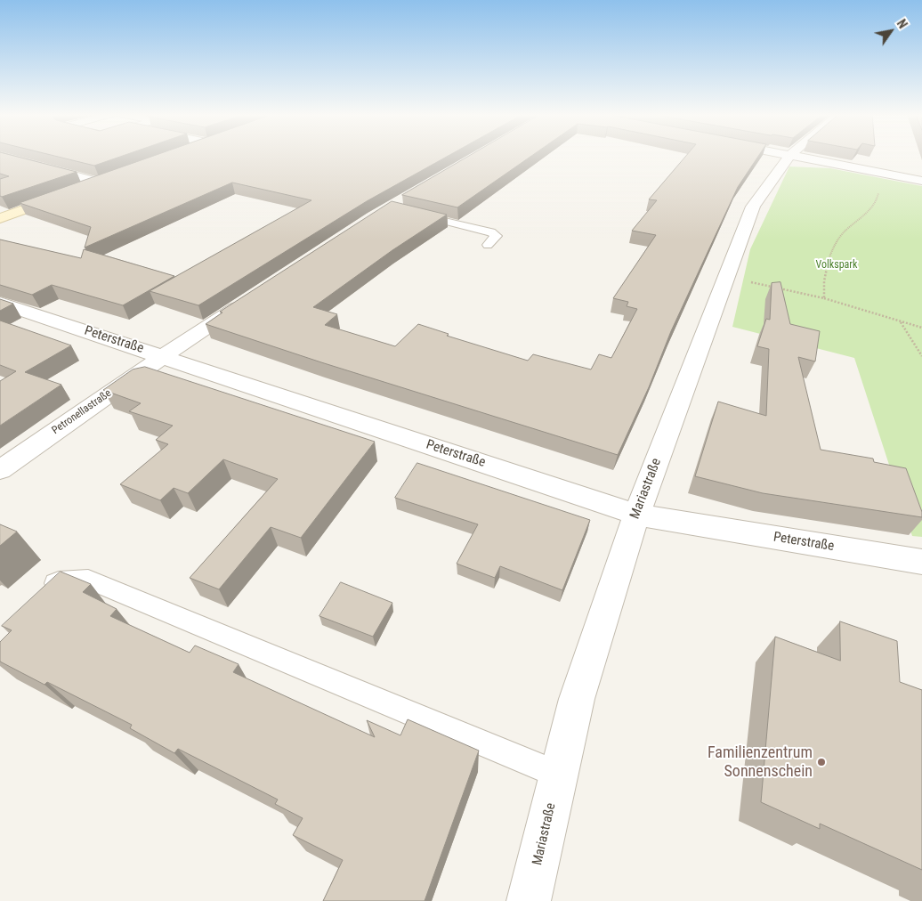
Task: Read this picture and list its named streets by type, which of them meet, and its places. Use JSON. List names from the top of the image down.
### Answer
{
  "streets": {
    "street": ["Peterstraße", "Petronellastraße", "Mariastraße"]
  },
  "crossings": [
    ["Peterstraße", "Petronellastraße"],
    ["Peterstraße", "Mariastraße"]
  ],
  "parks": ["Volkspark"],
  "places": ["Familienzentrum Sonnenschein"],
  "north": "top right"
}
